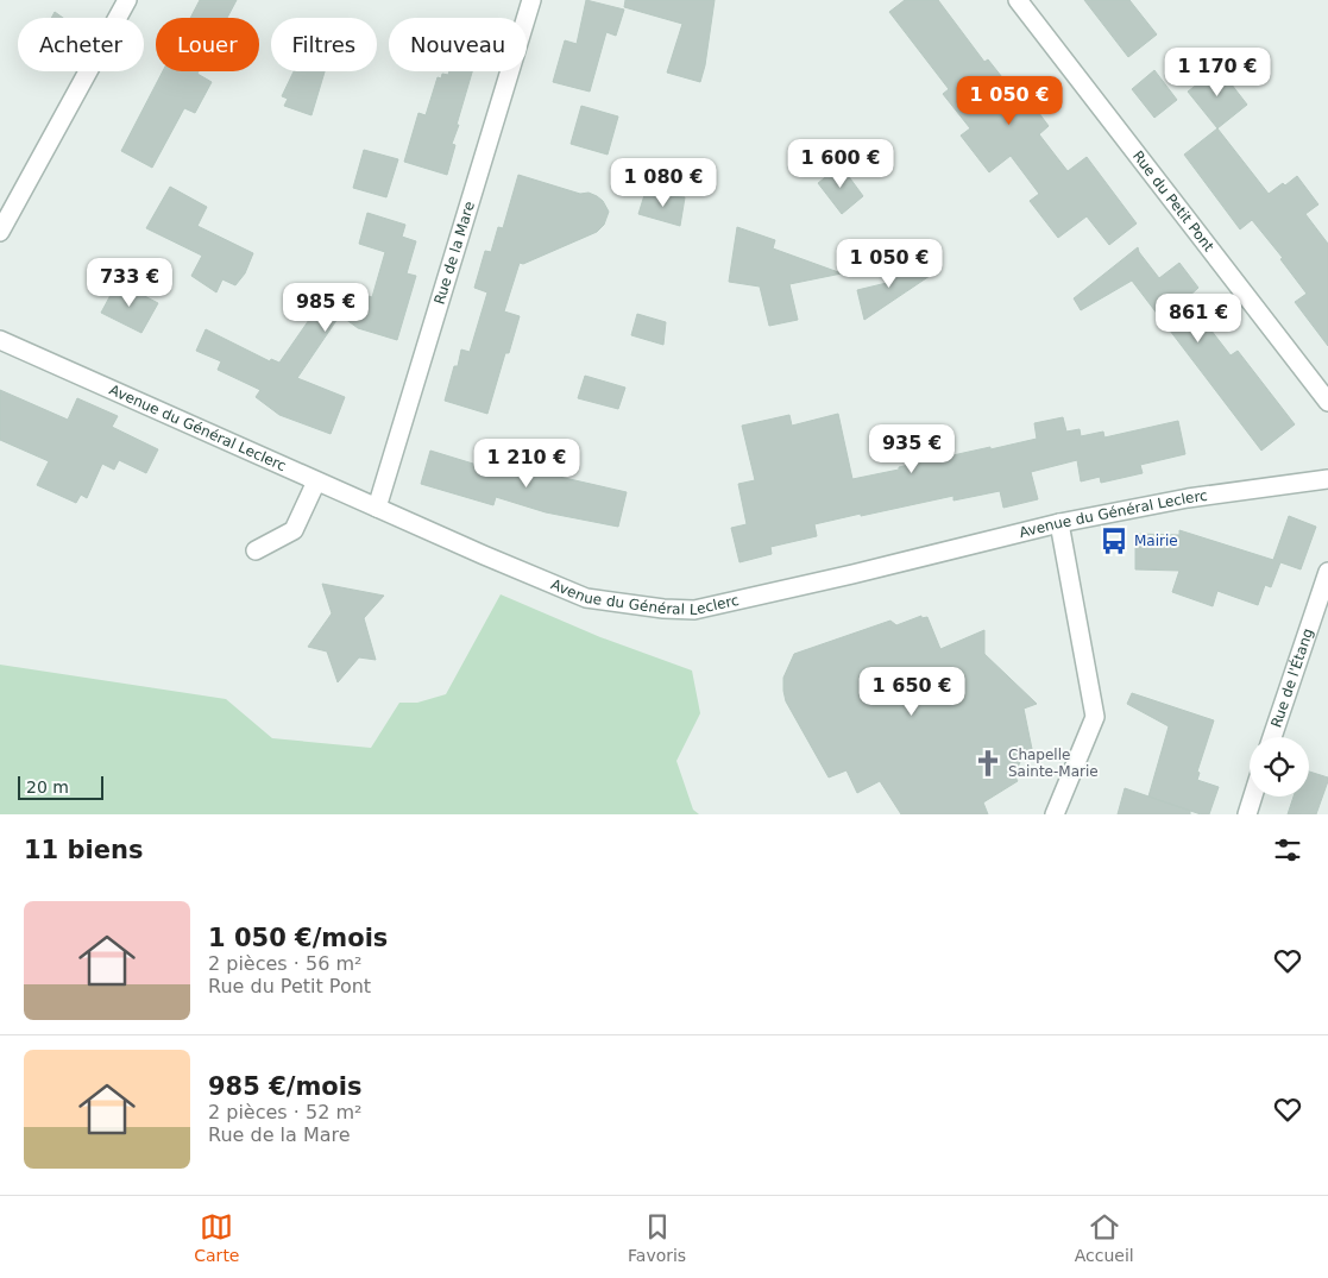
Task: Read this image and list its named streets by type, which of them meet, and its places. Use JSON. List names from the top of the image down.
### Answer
{
  "streets": {
    "street": [
      "Rue du Petit Pont",
      "Rue de la Mare",
      "Avenue du Général Leclerc",
      "Rue de l'Étang"
    ]
  },
  "crossings": [
    ["Rue de la Mare", "Avenue du Général Leclerc"]
  ],
  "places": {
    "bus stop": ["Mairie"],
    "church": ["Chapelle Sainte-Marie"]
  },
  "scale_bar": "20 m",
  "page": {
    "chip": [
      "Acheter",
      "Louer",
      "Filtres",
      "Nouveau"
    ],
    "price": [
      "1 170 €",
      "1 050 €",
      "1 600 €",
      "1 080 €",
      "1 050 €",
      "733 €",
      "985 €",
      "861 €",
      "935 €",
      "1 210 €",
      "1 650 €"
    ],
    "scale": "20 m",
    "heading": "11 biens",
    "list": [
      {
        "name": "1 050 €/mois",
        "note": "2 pièces · 56 m² · Rue du Petit Pont"
      },
      {
        "name": "985 €/mois",
        "note": "2 pièces · 52 m² · Rue de la Mare"
      }
    ],
    "tabs": ["Carte", "Favoris", "Accueil"]
  }
}
